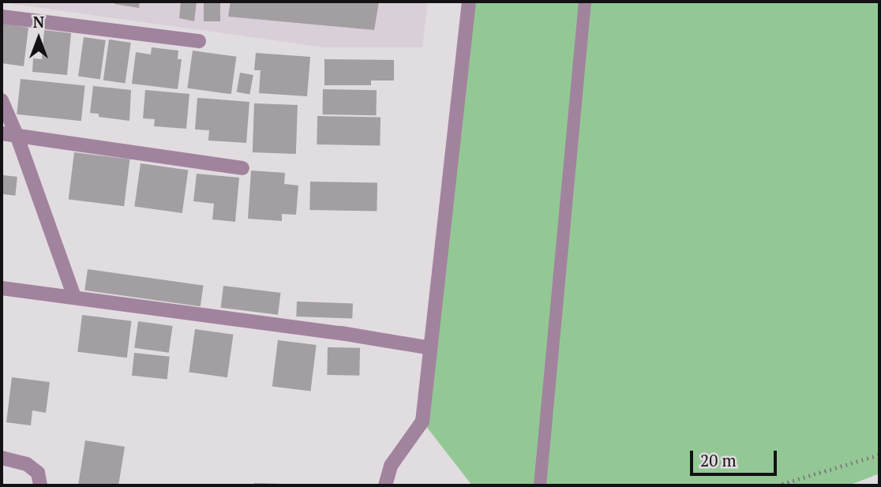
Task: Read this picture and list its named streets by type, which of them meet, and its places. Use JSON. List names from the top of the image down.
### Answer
{
  "scale_bar": "20 m",
  "north": "top"
}
